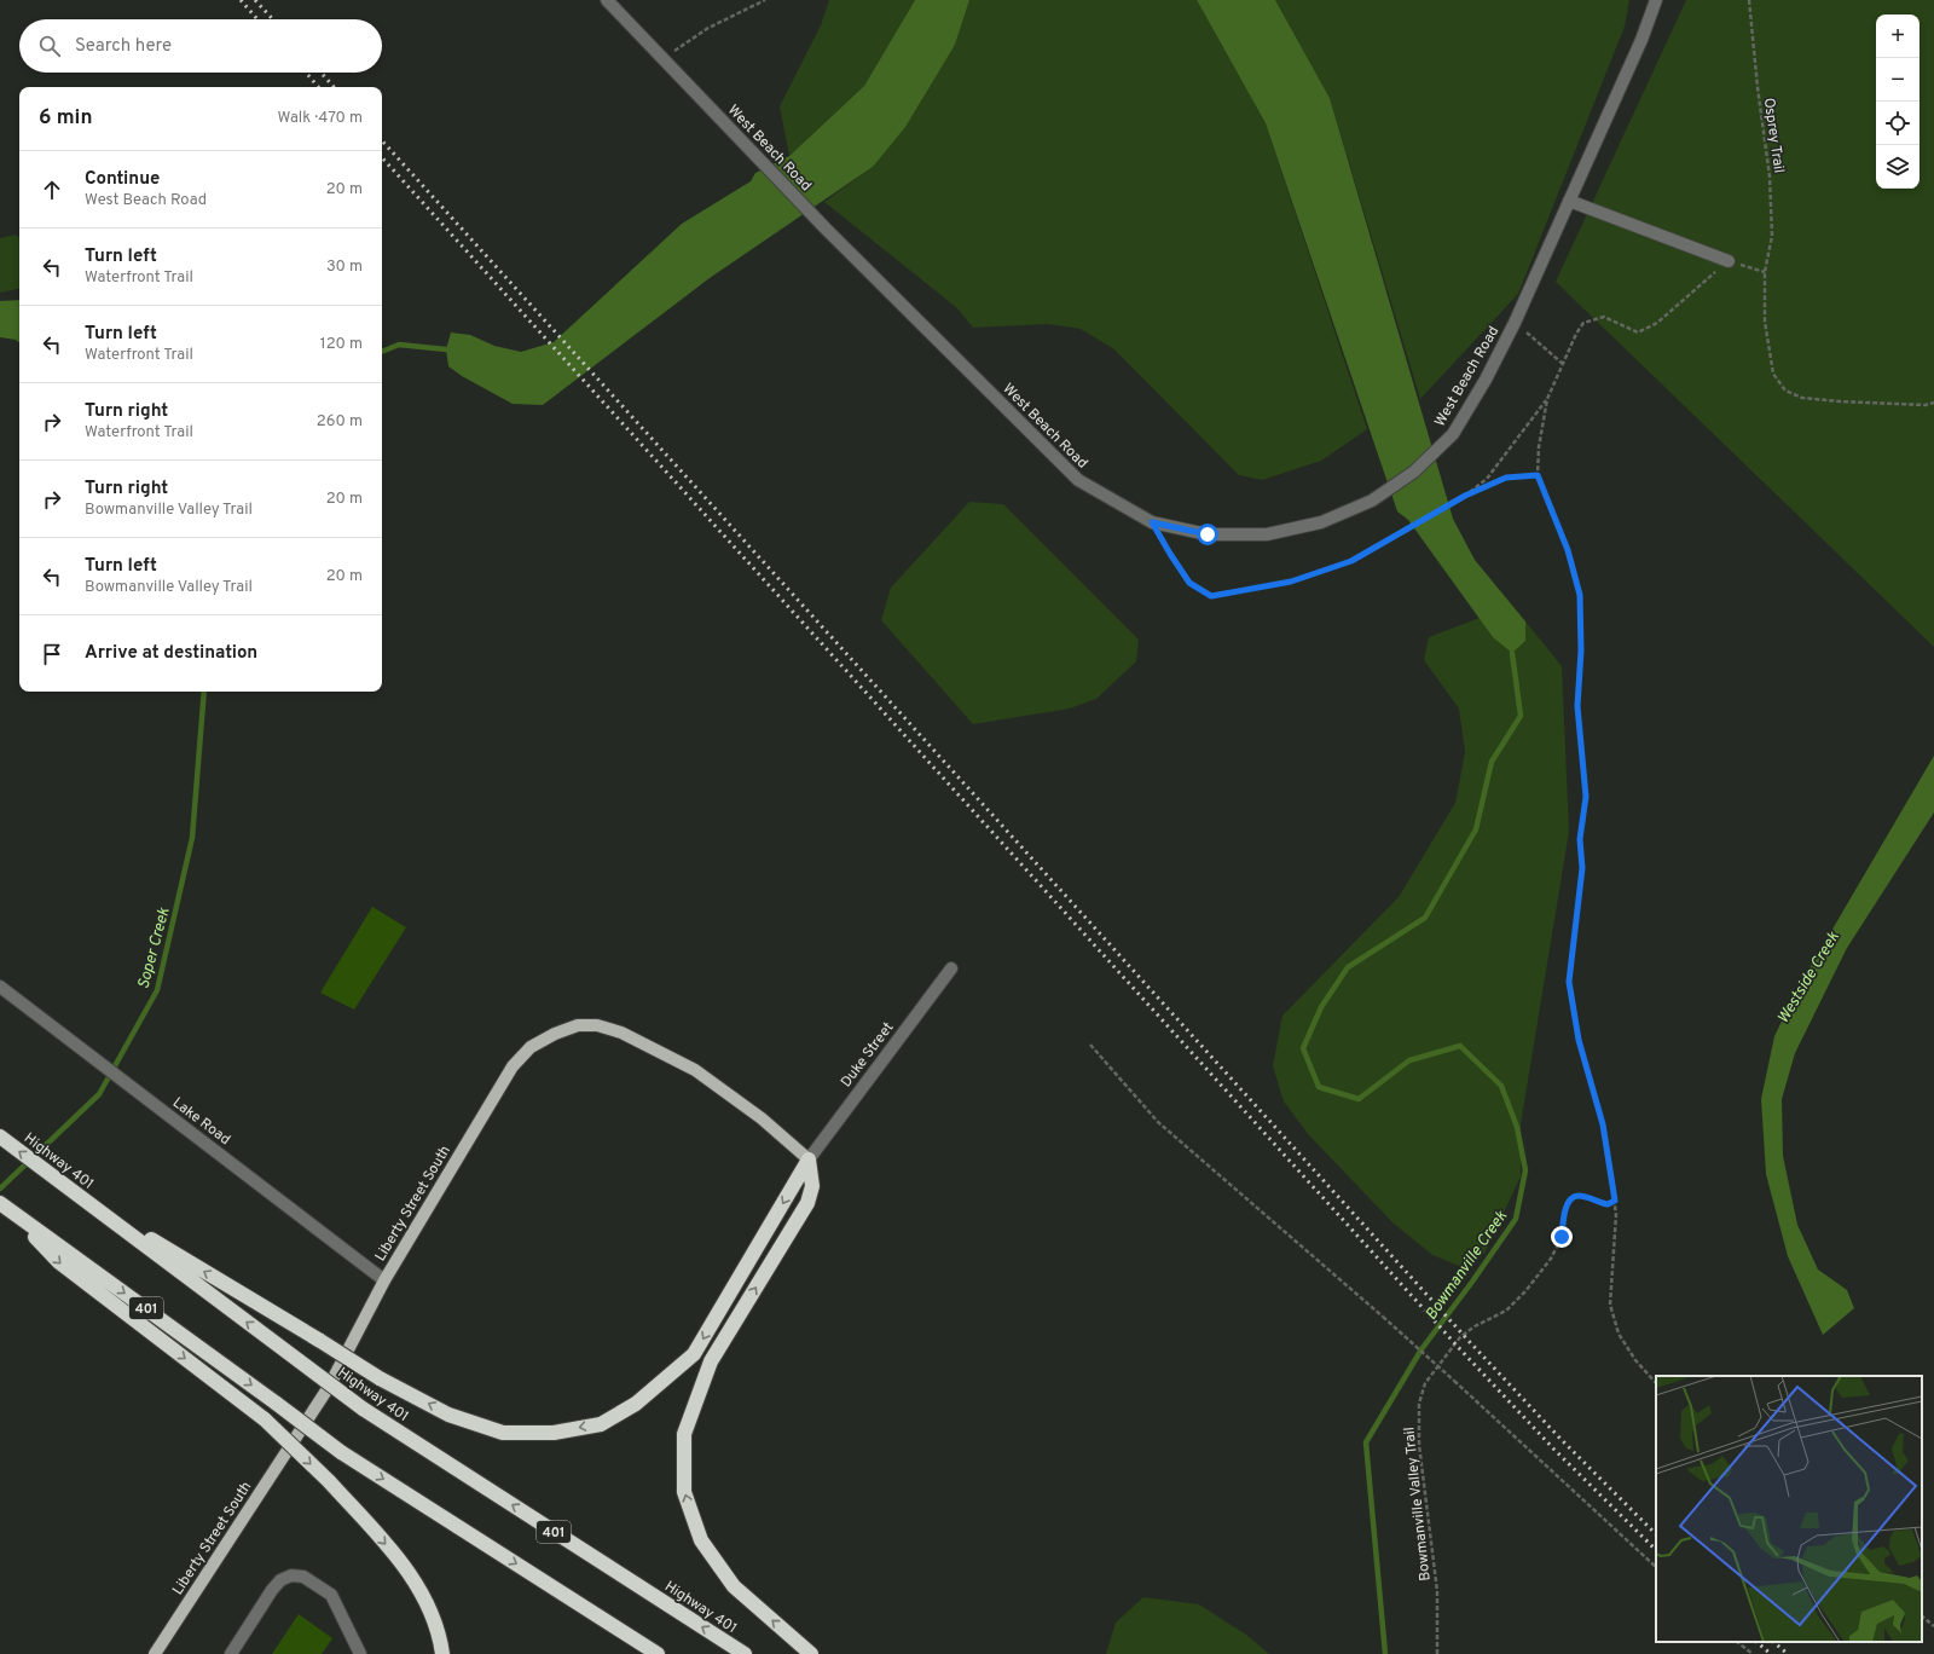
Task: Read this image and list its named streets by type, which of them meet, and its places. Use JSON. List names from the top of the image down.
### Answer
{
  "streets": {
    "highway": ["Highway 401", "401"],
    "main road": ["Liberty Street South"],
    "street": ["West Beach Road", "Duke Street", "Lake Road"],
    "path": ["Osprey Trail", "Bowmanville Valley Trail"]
  },
  "crossings": [
    ["Duke Street", "Liberty Street South"],
    ["Lake Road", "Liberty Street South"]
  ],
  "water": ["Soper Creek", "Westside Creek", "Bowmanville Creek"],
  "page": {
    "map_buttons": ["+", "−"],
    "search": "Search here",
    "heading": ["6 min", "Walk · 470 m"],
    "list": [
      ["Continue", "West Beach Road", "20 m"],
      ["Turn left", "Waterfront Trail", "30 m"],
      ["Turn left", "Waterfront Trail", "120 m"],
      ["Turn right", "Waterfront Trail", "260 m"],
      ["Turn right", "Bowmanville Valley Trail", "20 m"],
      ["Turn left", "Bowmanville Valley Trail", "20 m"],
      "Arrive at destination"
    ]
  }
}
